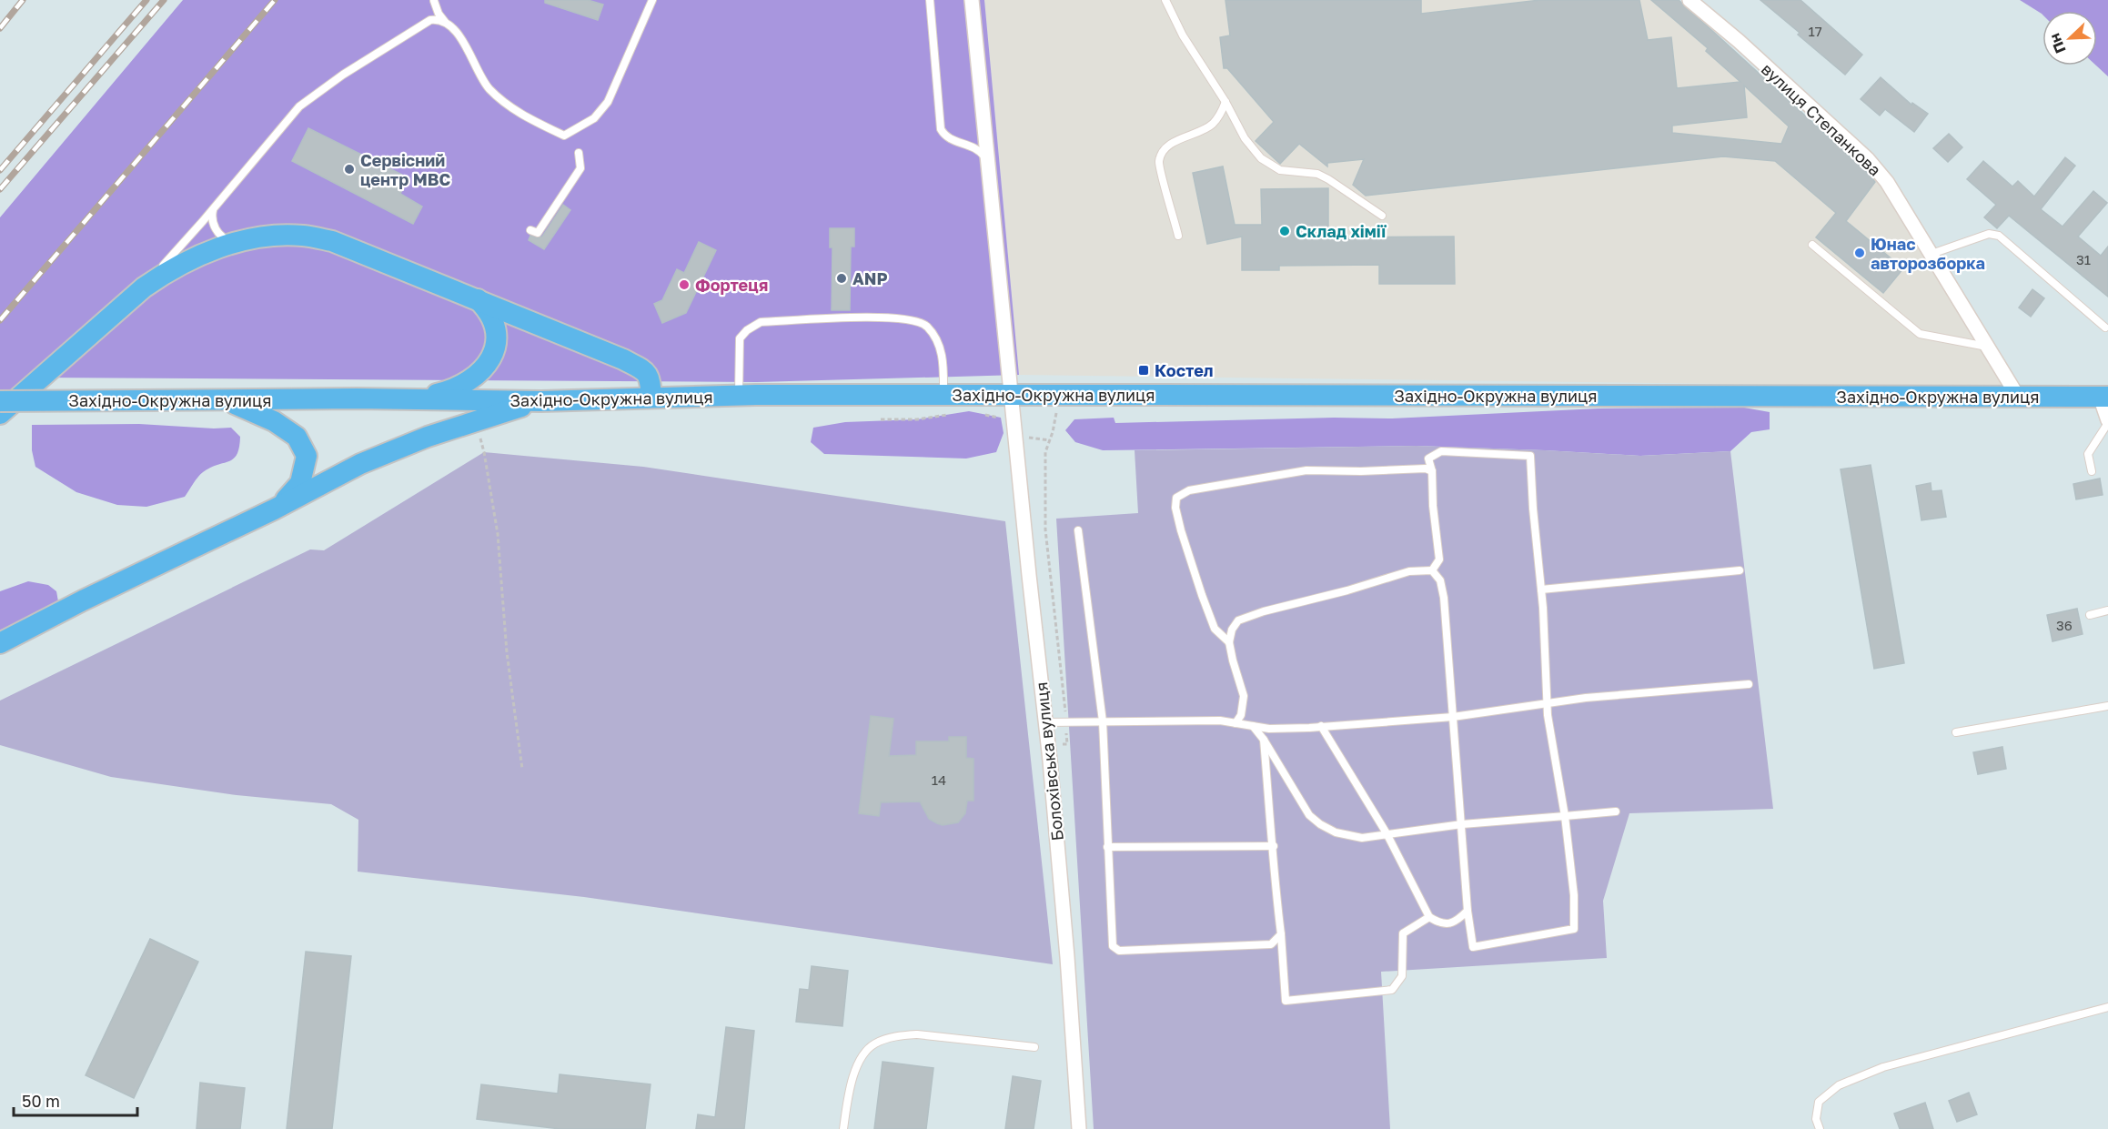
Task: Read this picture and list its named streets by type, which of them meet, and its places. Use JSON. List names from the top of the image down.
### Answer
{
  "streets": {
    "main road": ["Західно-Окружна вулиця"],
    "street": ["вулиця Степанкова", "Болохівська вулиця"]
  },
  "crossings": [
    ["вулиця Степанкова", "Західно-Окружна вулиця"],
    ["Західно-Окружна вулиця", "Болохівська вулиця"]
  ],
  "places": {
    "other": [
      "Сервісний центр МВС",
      "Склад хімії",
      "Юнас авторозборка",
      "ANP",
      "Фортеця"
    ],
    "transit": ["Костел"]
  },
  "house_numbers": [
    "17",
    "31",
    "36",
    "14"
  ],
  "scale_bar": "50 m",
  "north": "bottom left"
}
